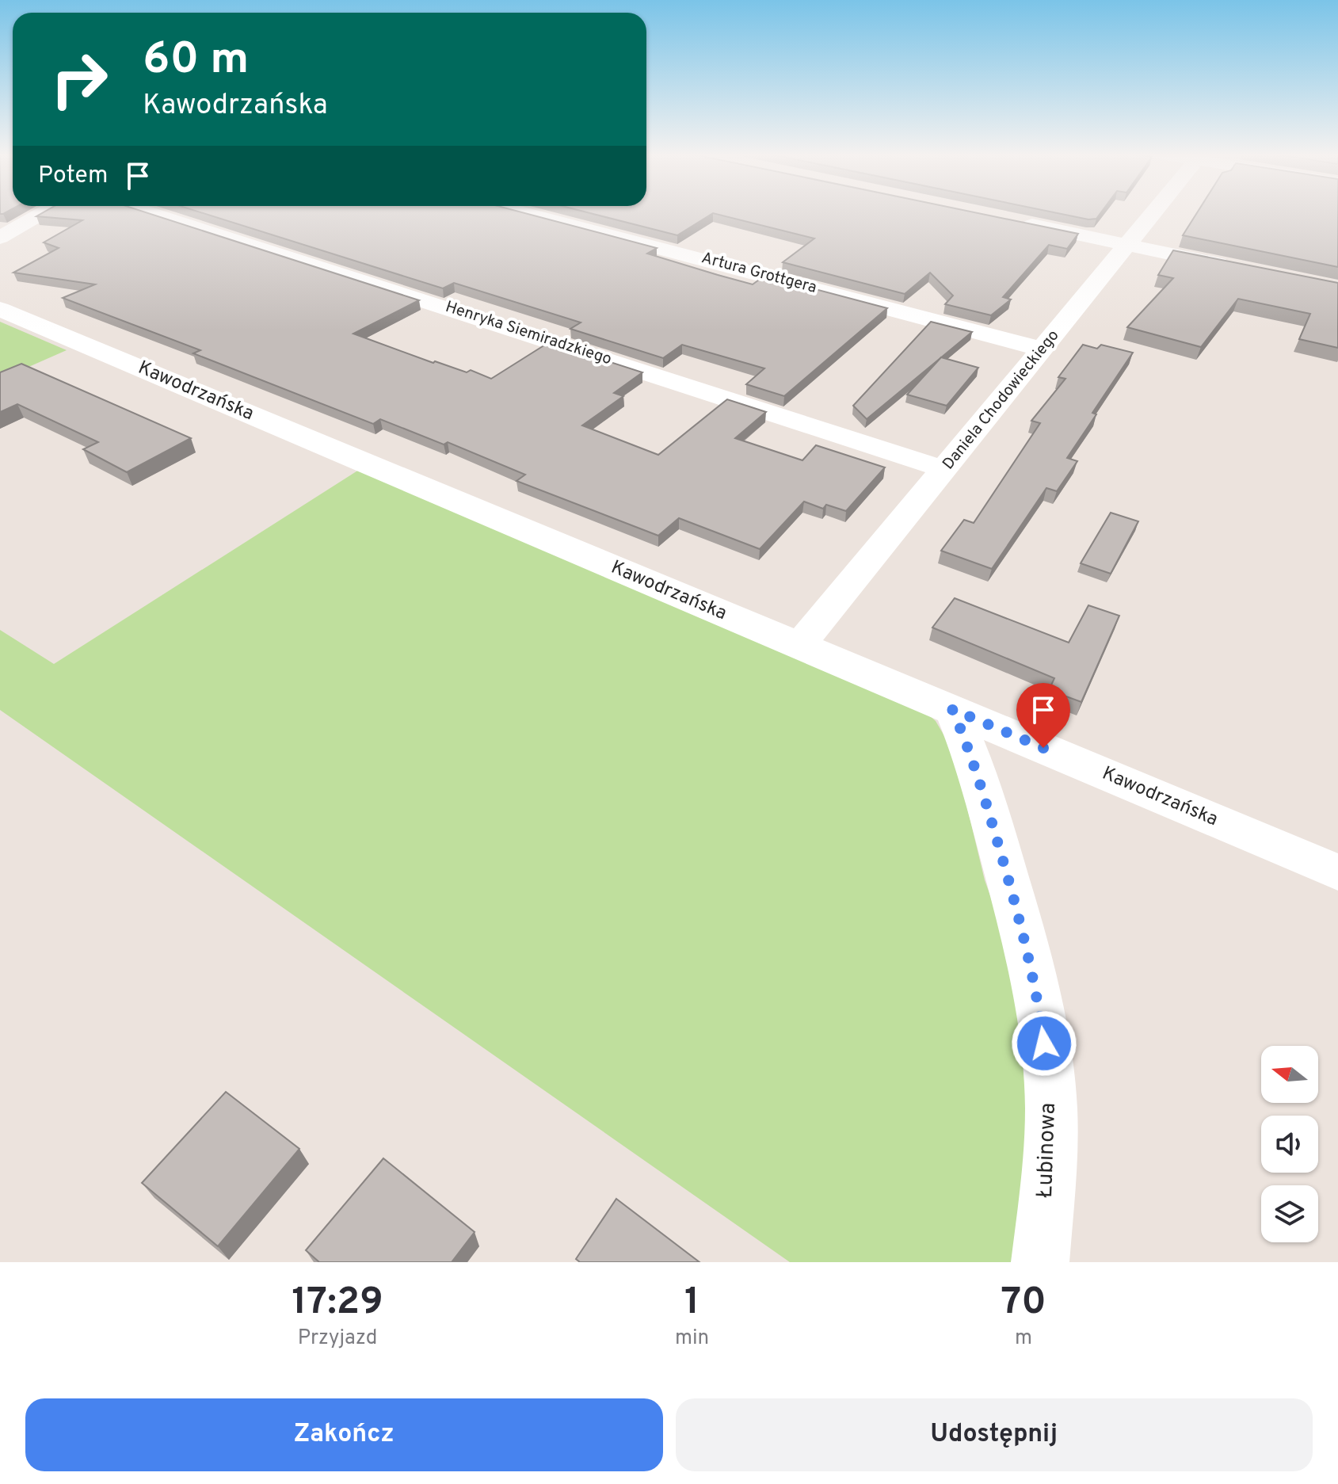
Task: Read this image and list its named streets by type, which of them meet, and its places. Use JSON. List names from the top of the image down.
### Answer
{
  "streets": {
    "street": [
      "Artura Grottgera",
      "Henryka Siemiradzkiego",
      "Kawodrzańska",
      "Daniela Chodowieckiego",
      "Łubinowa"
    ]
  },
  "crossings": [
    ["Artura Grottgera", "Daniela Chodowieckiego"],
    ["Henryka Siemiradzkiego", "Daniela Chodowieckiego"],
    ["Kawodrzańska", "Daniela Chodowieckiego"],
    ["Kawodrzańska", "Łubinowa"]
  ],
  "north": "left",
  "page": {
    "turn": ["60 m", "Kawodrzańska"],
    "then": "Potem",
    "eta": [
      "17:29",
      "Przyjazd",
      "1",
      "min",
      "70",
      "m"
    ],
    "buttons": ["Zakończ", "Udostępnij"]
  }
}
